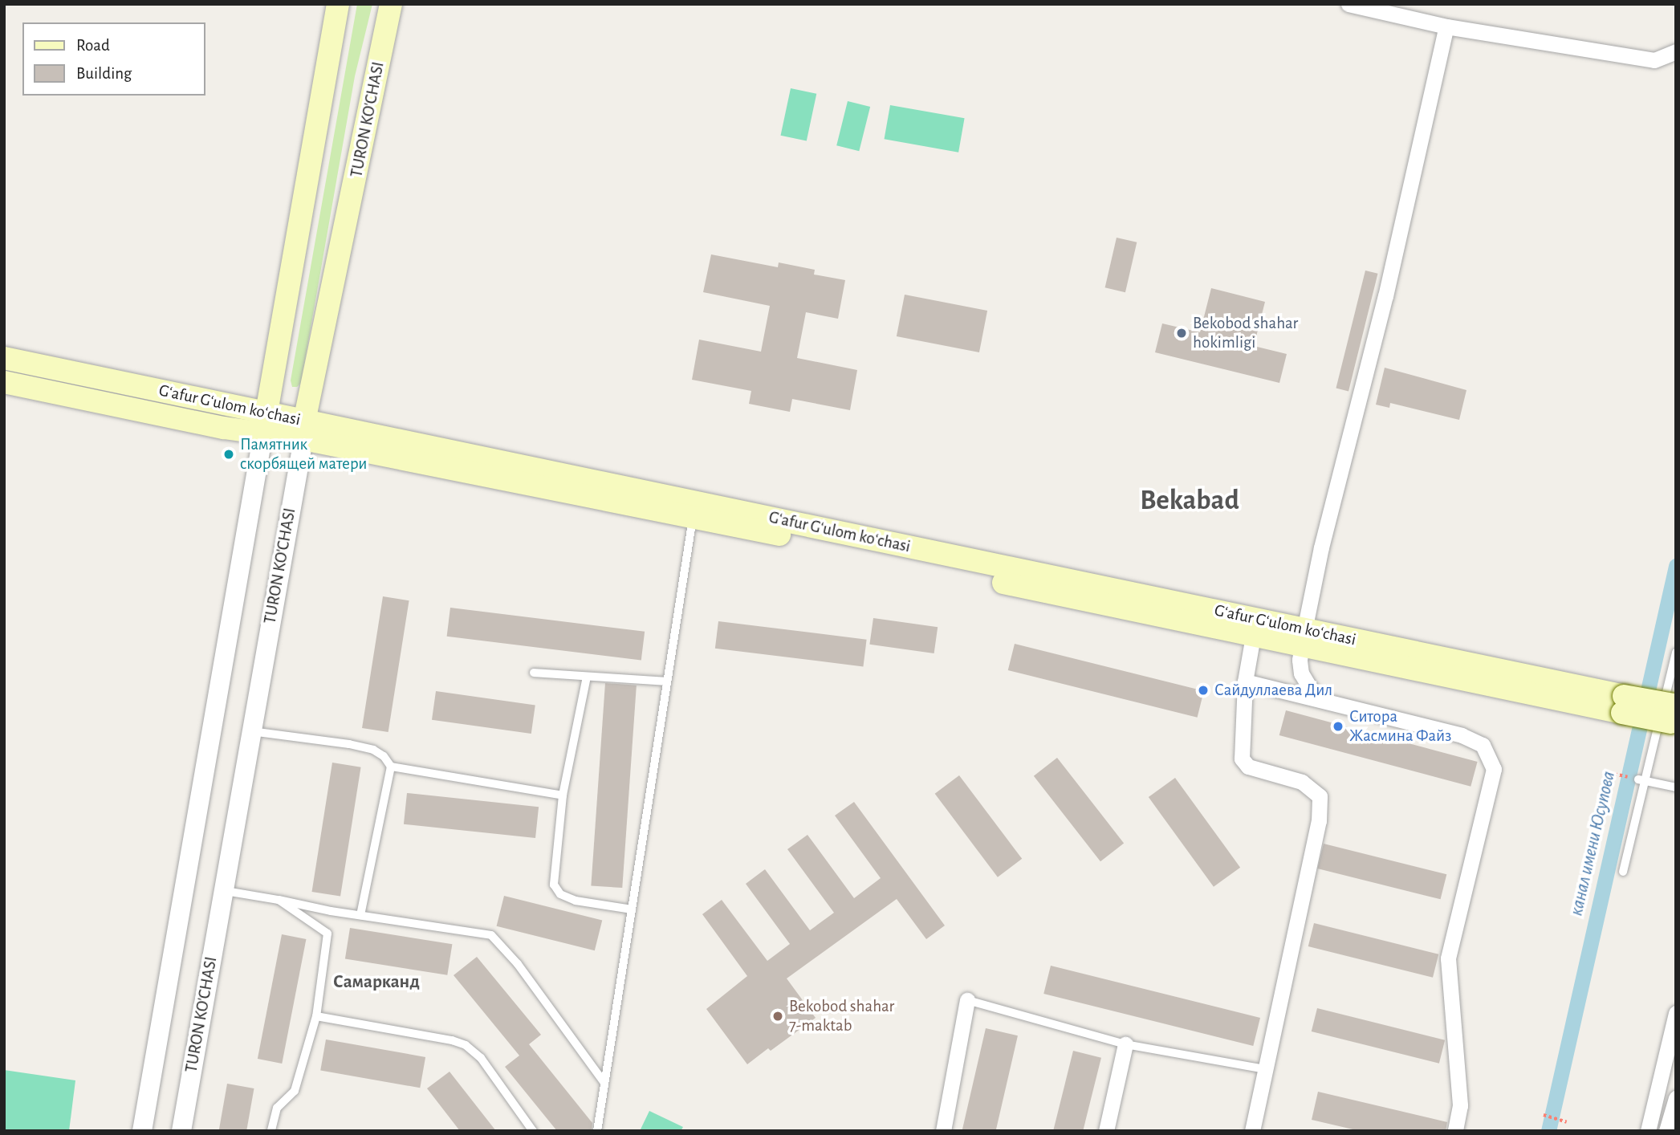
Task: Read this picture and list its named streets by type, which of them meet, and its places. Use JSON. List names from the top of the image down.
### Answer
{
  "streets": {
    "main road": ["TURON KO'CHASI", "Gʻafur Gʻulom koʻchasi"]
  },
  "crossings": [
    ["TURON KO'CHASI", "Gʻafur Gʻulom koʻchasi"]
  ],
  "districts": ["Bekabad", "Самарканд"],
  "water": ["канал имени Юсупова"],
  "places": [
    "Bekobod shahar hokimligi",
    "Памятник скорбящей матери",
    "Сайдуллаева Дил",
    "Ситора Жасмина Файз",
    "Bekobod shahar 7-maktab"
  ],
  "legend": ["Road", "Building"]
}
